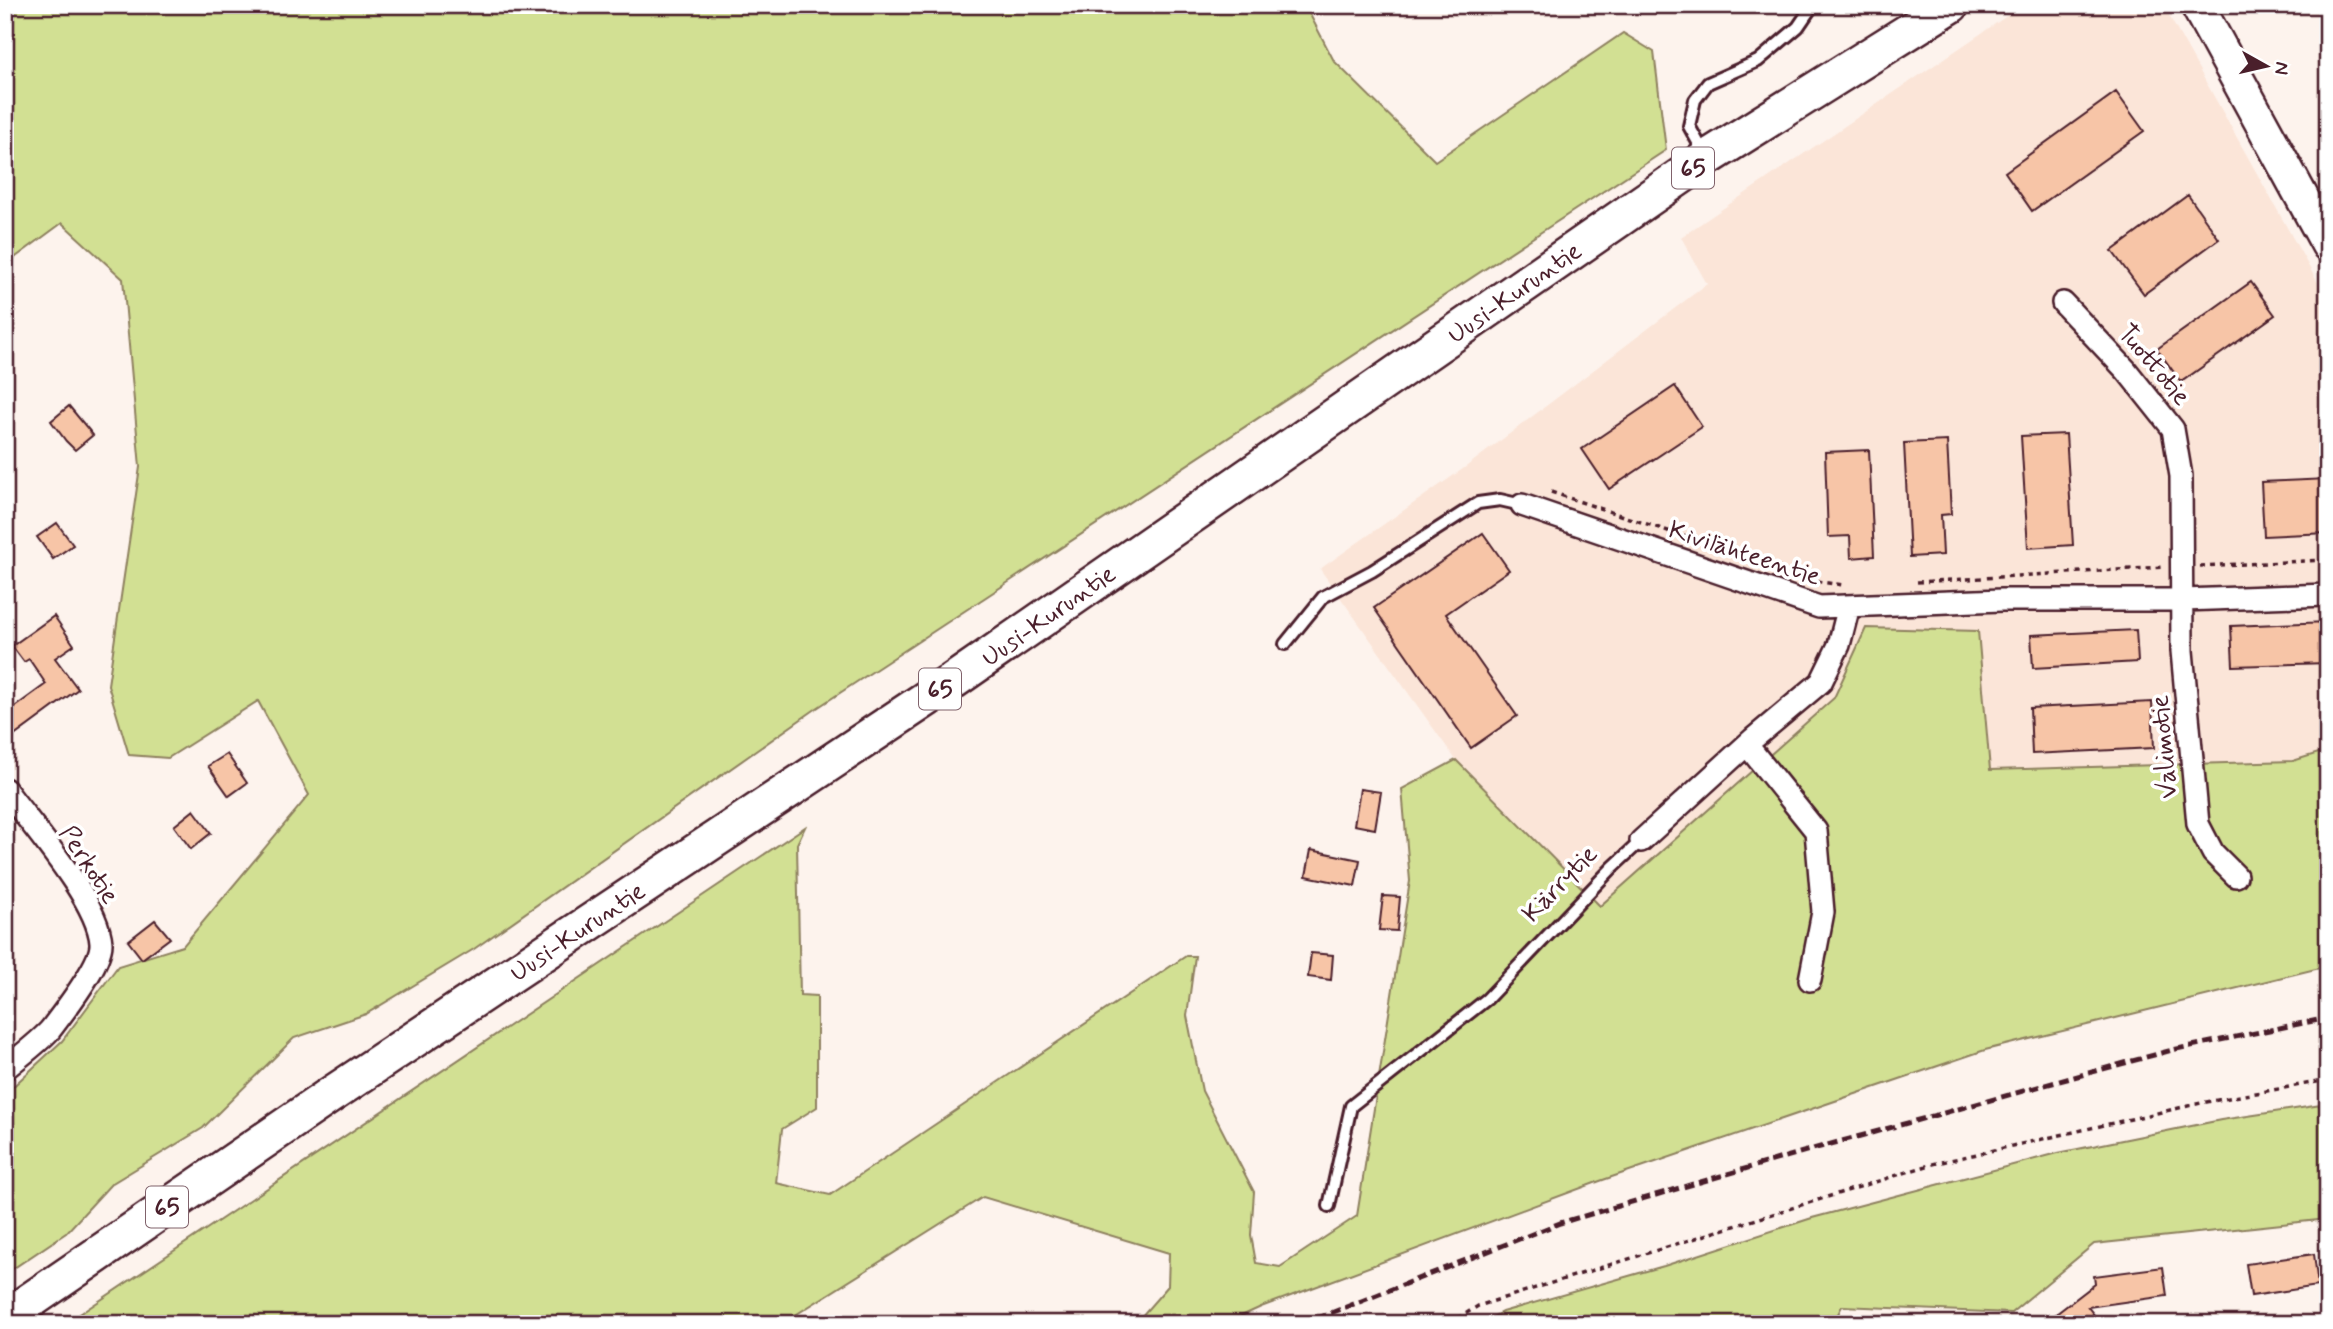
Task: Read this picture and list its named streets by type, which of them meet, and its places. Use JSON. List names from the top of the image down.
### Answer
{
  "streets": {
    "main road": ["65", "Uusi-Kuruntie"],
    "street": [
      "Tuottotie",
      "Kivilähteentie",
      "Valimotie",
      "Perkotie",
      "Kärrytie"
    ]
  },
  "crossings": [
    ["Tuottotie", "Kivilähteentie"],
    ["Tuottotie", "Valimotie"],
    ["Kivilähteentie", "Valimotie"],
    ["Kivilähteentie", "Kärrytie"]
  ],
  "north": "right"
}
